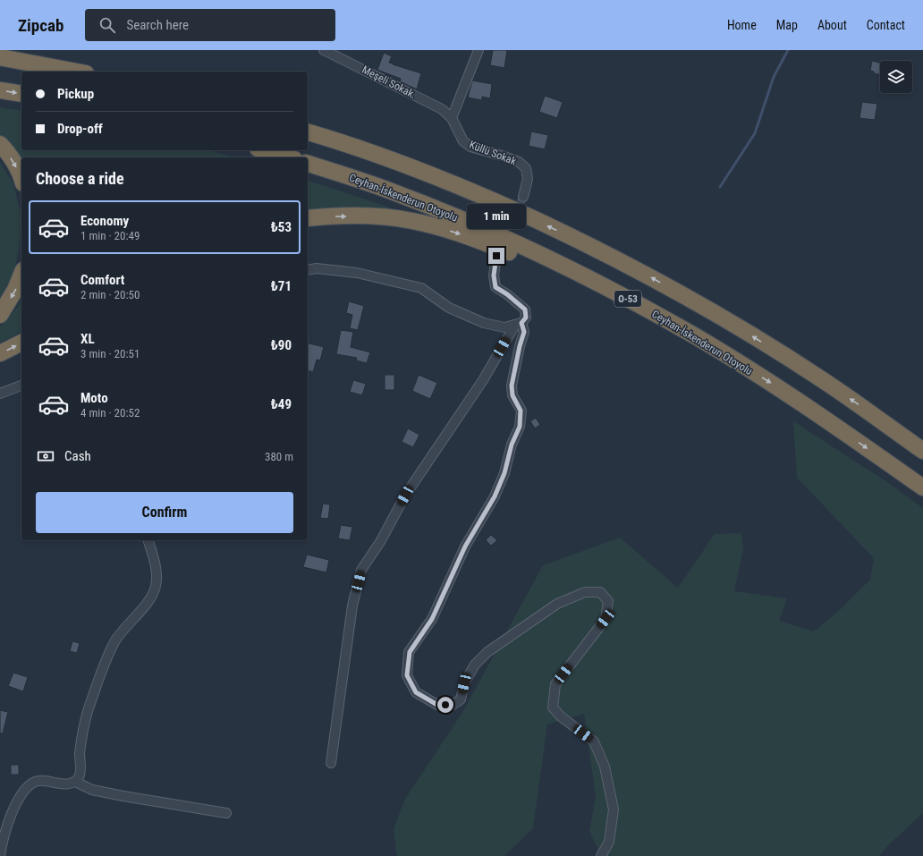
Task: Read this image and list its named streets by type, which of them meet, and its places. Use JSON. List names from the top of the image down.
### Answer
{
  "streets": {
    "highway": ["Ceyhan-İskenderun Otoyolu", "O-53"],
    "street": ["Meşeli Sokak.", "Küllü Sokak"]
  },
  "crossings": [
    ["Meşeli Sokak.", "Küllü Sokak"]
  ],
  "page": {
    "header": "Zipcab",
    "search": "Search here",
    "nav": [
      "Home",
      "Map",
      "About",
      "Contact"
    ],
    "banner": ["Pickup", "Drop-off"],
    "heading": "Choose a ride",
    "list": [
      {
        "name": "Economy",
        "note": "1 min · 20:49",
        "value": "₺53"
      },
      {
        "name": "Comfort",
        "note": "2 min · 20:50",
        "value": "₺71"
      },
      {
        "name": "XL",
        "note": "3 min · 20:51",
        "value": "₺90"
      },
      {
        "name": "Moto",
        "note": "4 min · 20:52",
        "value": "₺49"
      }
    ],
    "bubble": "1 min",
    "pay": ["Cash", "380 m"],
    "buttons": "Confirm"
  }
}
